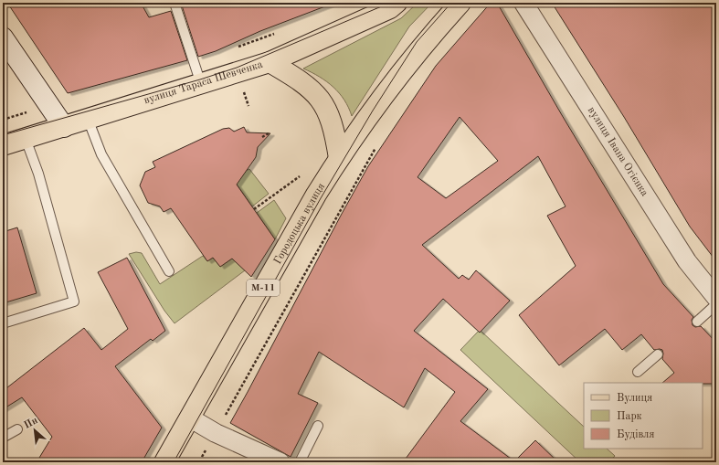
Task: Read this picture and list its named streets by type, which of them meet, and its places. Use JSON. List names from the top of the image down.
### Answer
{
  "streets": {
    "main road": ["вулиця Тараса Шевченка", "Городоцька вулиця", "М-11"],
    "street": ["вулиця Івана Огієнка"]
  },
  "legend": ["Вулиця", "Парк", "Будівля"],
  "north": "top left"
}
